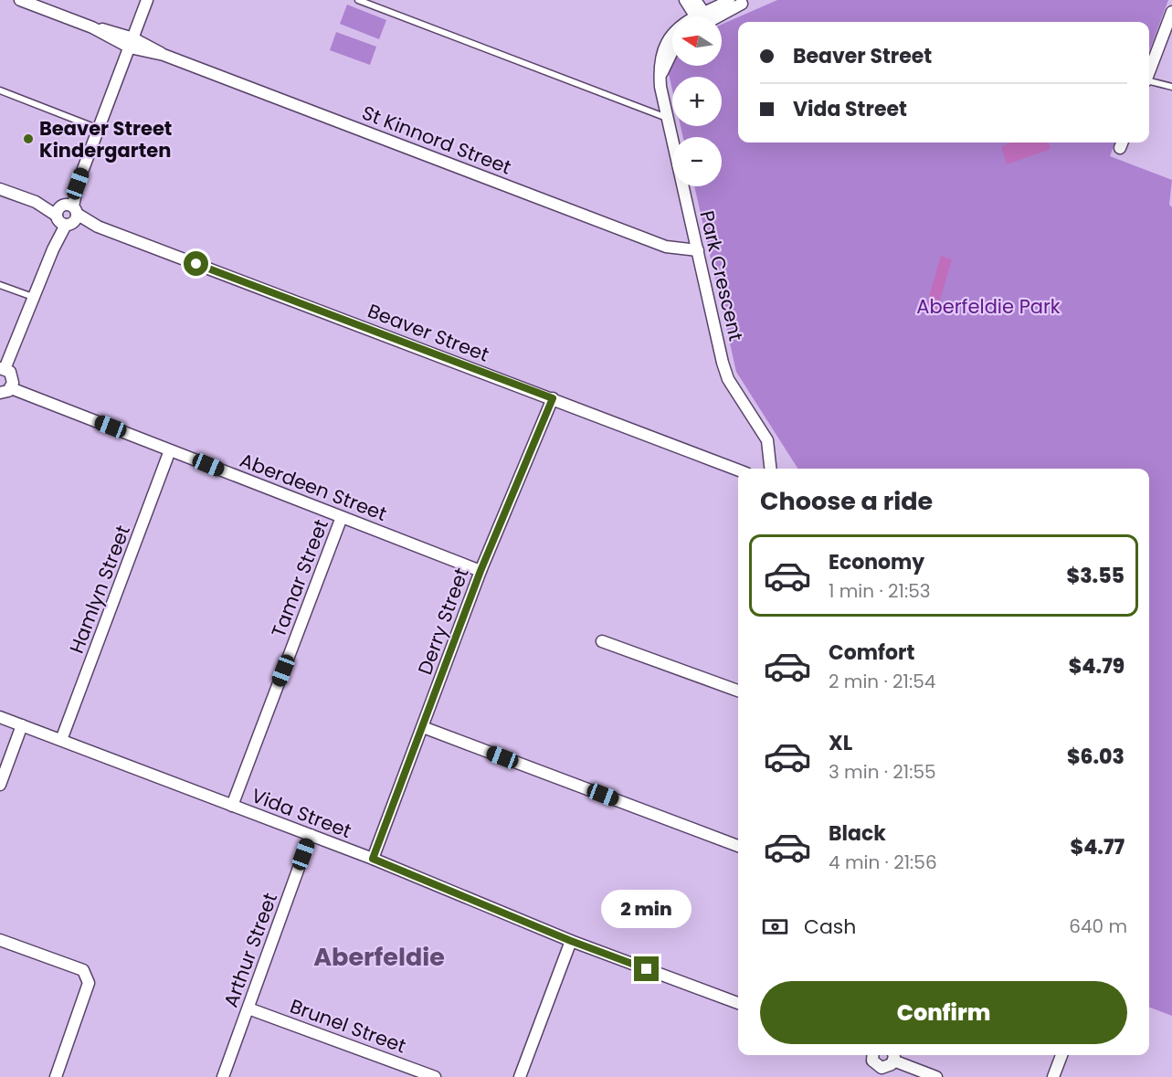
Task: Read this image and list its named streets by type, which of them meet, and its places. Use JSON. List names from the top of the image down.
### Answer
{
  "streets": {
    "street": [
      "St Kinnord Street",
      "Park Crescent",
      "Beaver Street",
      "Aberdeen Street",
      "Tamar Street",
      "Hamlyn Street",
      "Derry Street",
      "Vida Street",
      "Arthur Street",
      "Brunel Street"
    ]
  },
  "crossings": [
    ["St Kinnord Street", "Park Crescent"],
    ["Beaver Street", "Derry Street"],
    ["Aberdeen Street", "Tamar Street"],
    ["Aberdeen Street", "Hamlyn Street"],
    ["Aberdeen Street", "Derry Street"],
    ["Tamar Street", "Vida Street"],
    ["Hamlyn Street", "Vida Street"],
    ["Derry Street", "Vida Street"],
    ["Vida Street", "Arthur Street"],
    ["Arthur Street", "Brunel Street"]
  ],
  "districts": ["Aberfeldie"],
  "parks": ["Aberfeldie Park"],
  "places": ["Beaver Street Kindergarten"],
  "north": "left",
  "page": {
    "map_buttons": ["+", "−"],
    "banner": ["Beaver Street", "Vida Street"],
    "heading": "Choose a ride",
    "list": [
      {
        "name": "Economy",
        "note": "1 min · 21:53",
        "value": "$3.55"
      },
      {
        "name": "Comfort",
        "note": "2 min · 21:54",
        "value": "$4.79"
      },
      {
        "name": "XL",
        "note": "3 min · 21:55",
        "value": "$6.03"
      },
      {
        "name": "Black",
        "note": "4 min · 21:56",
        "value": "$4.77"
      }
    ],
    "bubble": "2 min",
    "pay": ["Cash", "640 m"],
    "buttons": "Confirm"
  }
}
